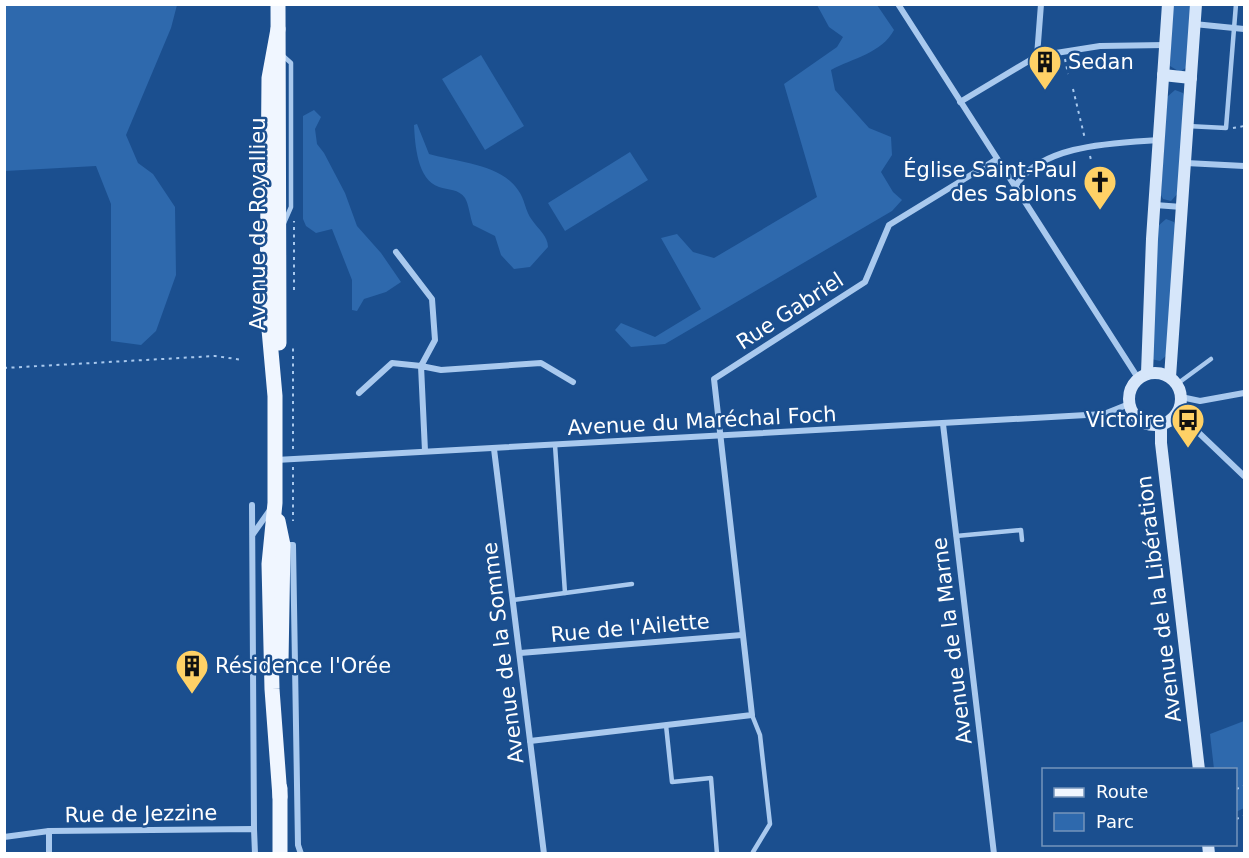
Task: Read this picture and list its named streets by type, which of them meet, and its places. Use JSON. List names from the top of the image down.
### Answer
{
  "streets": {
    "main road": ["Avenue de Royallieu"],
    "street": [
      "Rue Gabriel",
      "Avenue du Maréchal Foch",
      "Avenue de la Libération",
      "Rue de l'Ailette",
      "Avenue de la Marne",
      "Avenue de la Somme",
      "Rue de Jezzine"
    ]
  },
  "crossings": [
    ["Rue Gabriel", "Avenue du Maréchal Foch"],
    ["Avenue du Maréchal Foch", "Avenue de la Libération"],
    ["Avenue du Maréchal Foch", "Avenue de la Marne"],
    ["Avenue du Maréchal Foch", "Avenue de la Somme"],
    ["Rue de l'Ailette", "Avenue de la Somme"]
  ],
  "places": {
    "building": ["Sedan", "Résidence l'Orée"],
    "church": ["Église Saint-Paul des Sablons"],
    "bus stop": ["Victoire"]
  },
  "legend": ["Route", "Parc"]
}
